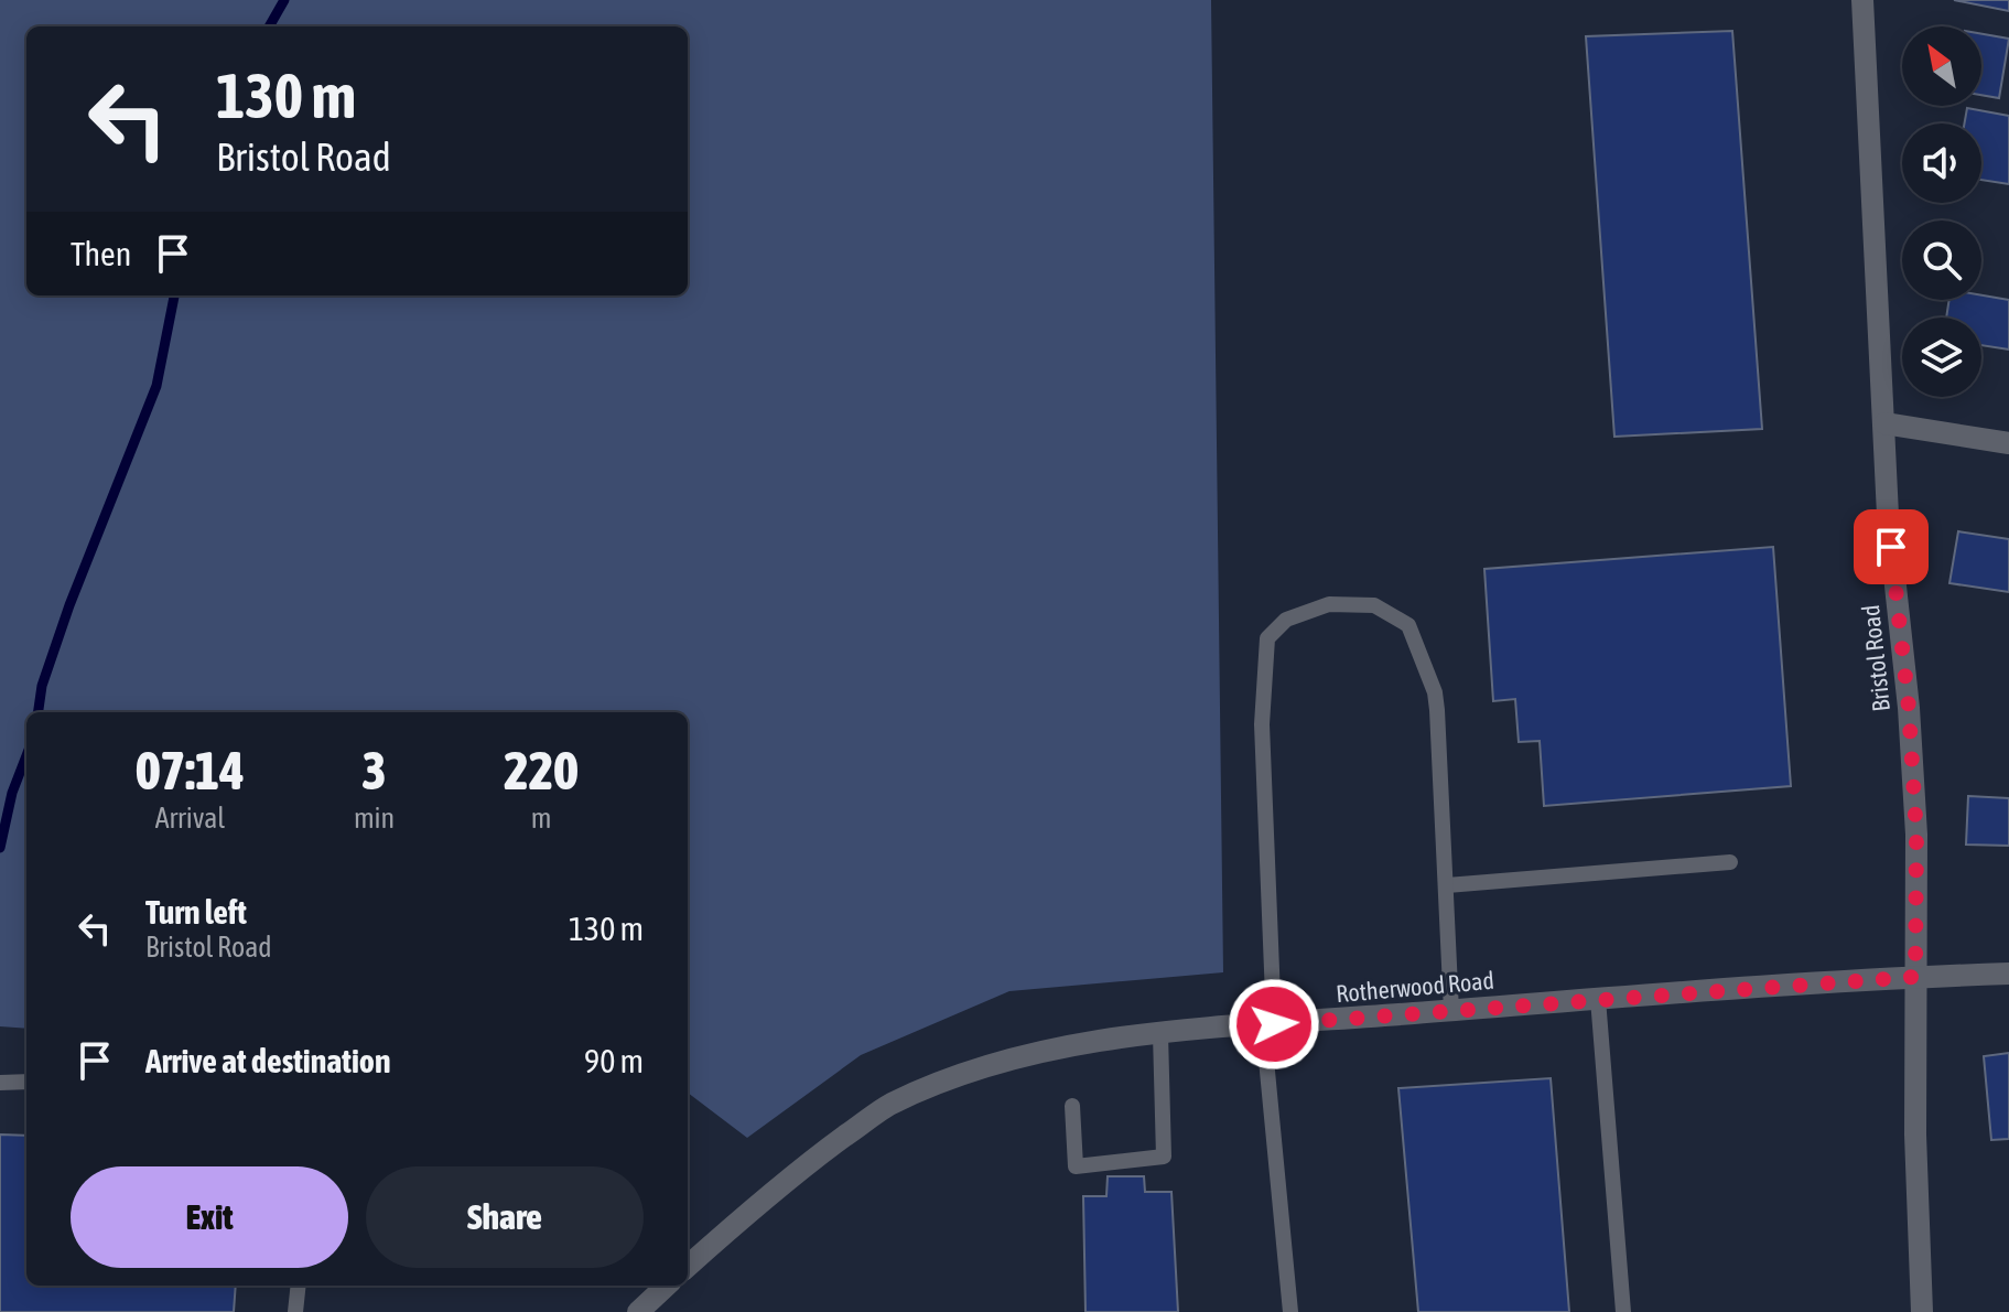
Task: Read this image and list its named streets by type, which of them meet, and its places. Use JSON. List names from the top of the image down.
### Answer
{
  "streets": {
    "street": ["Bristol Road", "Rotherwood Road"]
  },
  "crossings": [
    ["Bristol Road", "Rotherwood Road"]
  ],
  "north": "top left",
  "page": {
    "turn": ["130 m", "Bristol Road"],
    "then": "Then",
    "eta": [
      "07:14",
      "Arrival",
      "3",
      "min",
      "220",
      "m"
    ],
    "list": [
      {
        "name": "Turn left",
        "note": "Bristol Road",
        "value": "130 m"
      },
      {
        "name": "Arrive at destination",
        "value": "90 m"
      }
    ],
    "buttons": ["Exit", "Share"]
  }
}
